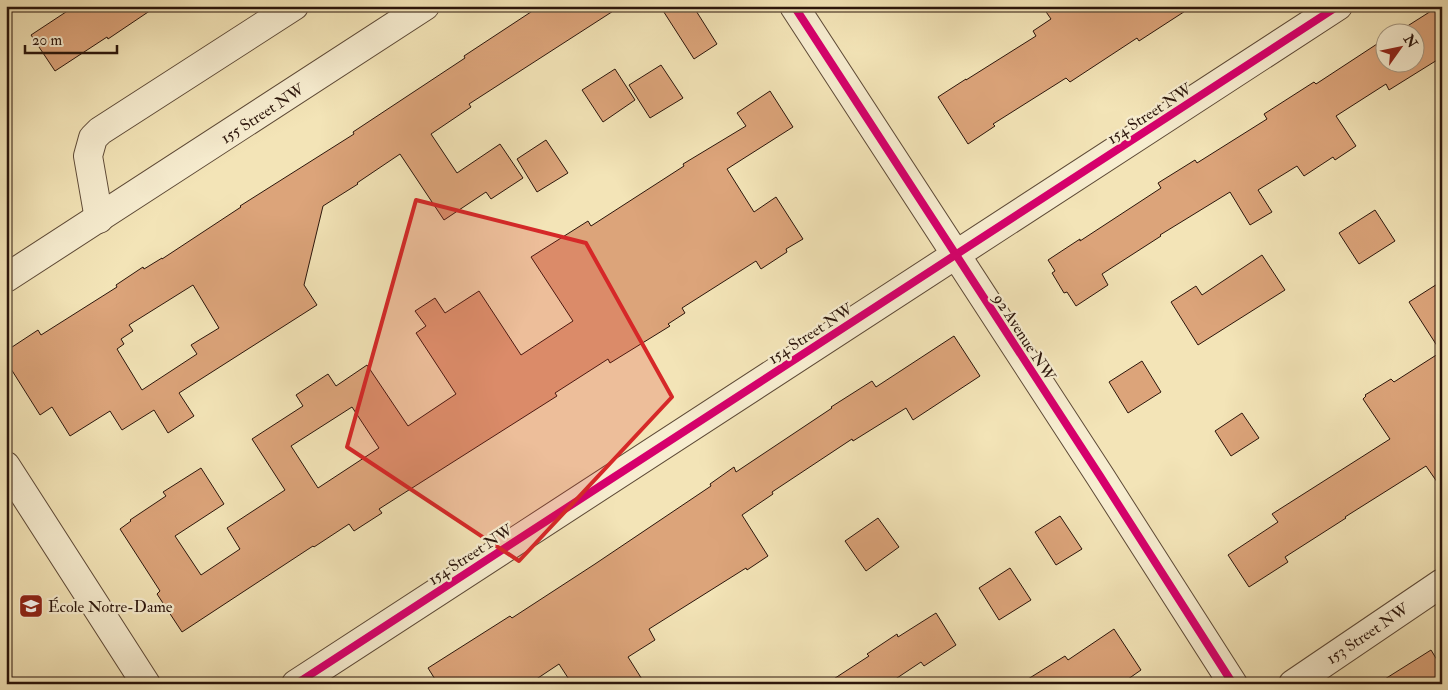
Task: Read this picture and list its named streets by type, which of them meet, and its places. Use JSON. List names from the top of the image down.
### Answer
{
  "streets": {
    "street": [
      "155 Street NW",
      "154 Street NW",
      "92 Avenue NW",
      "153 Street NW"
    ]
  },
  "crossings": [
    ["154 Street NW", "92 Avenue NW"]
  ],
  "places": {
    "school or university": ["École Notre-Dame"]
  },
  "scale_bar": "20 m",
  "north": "top right"
}
